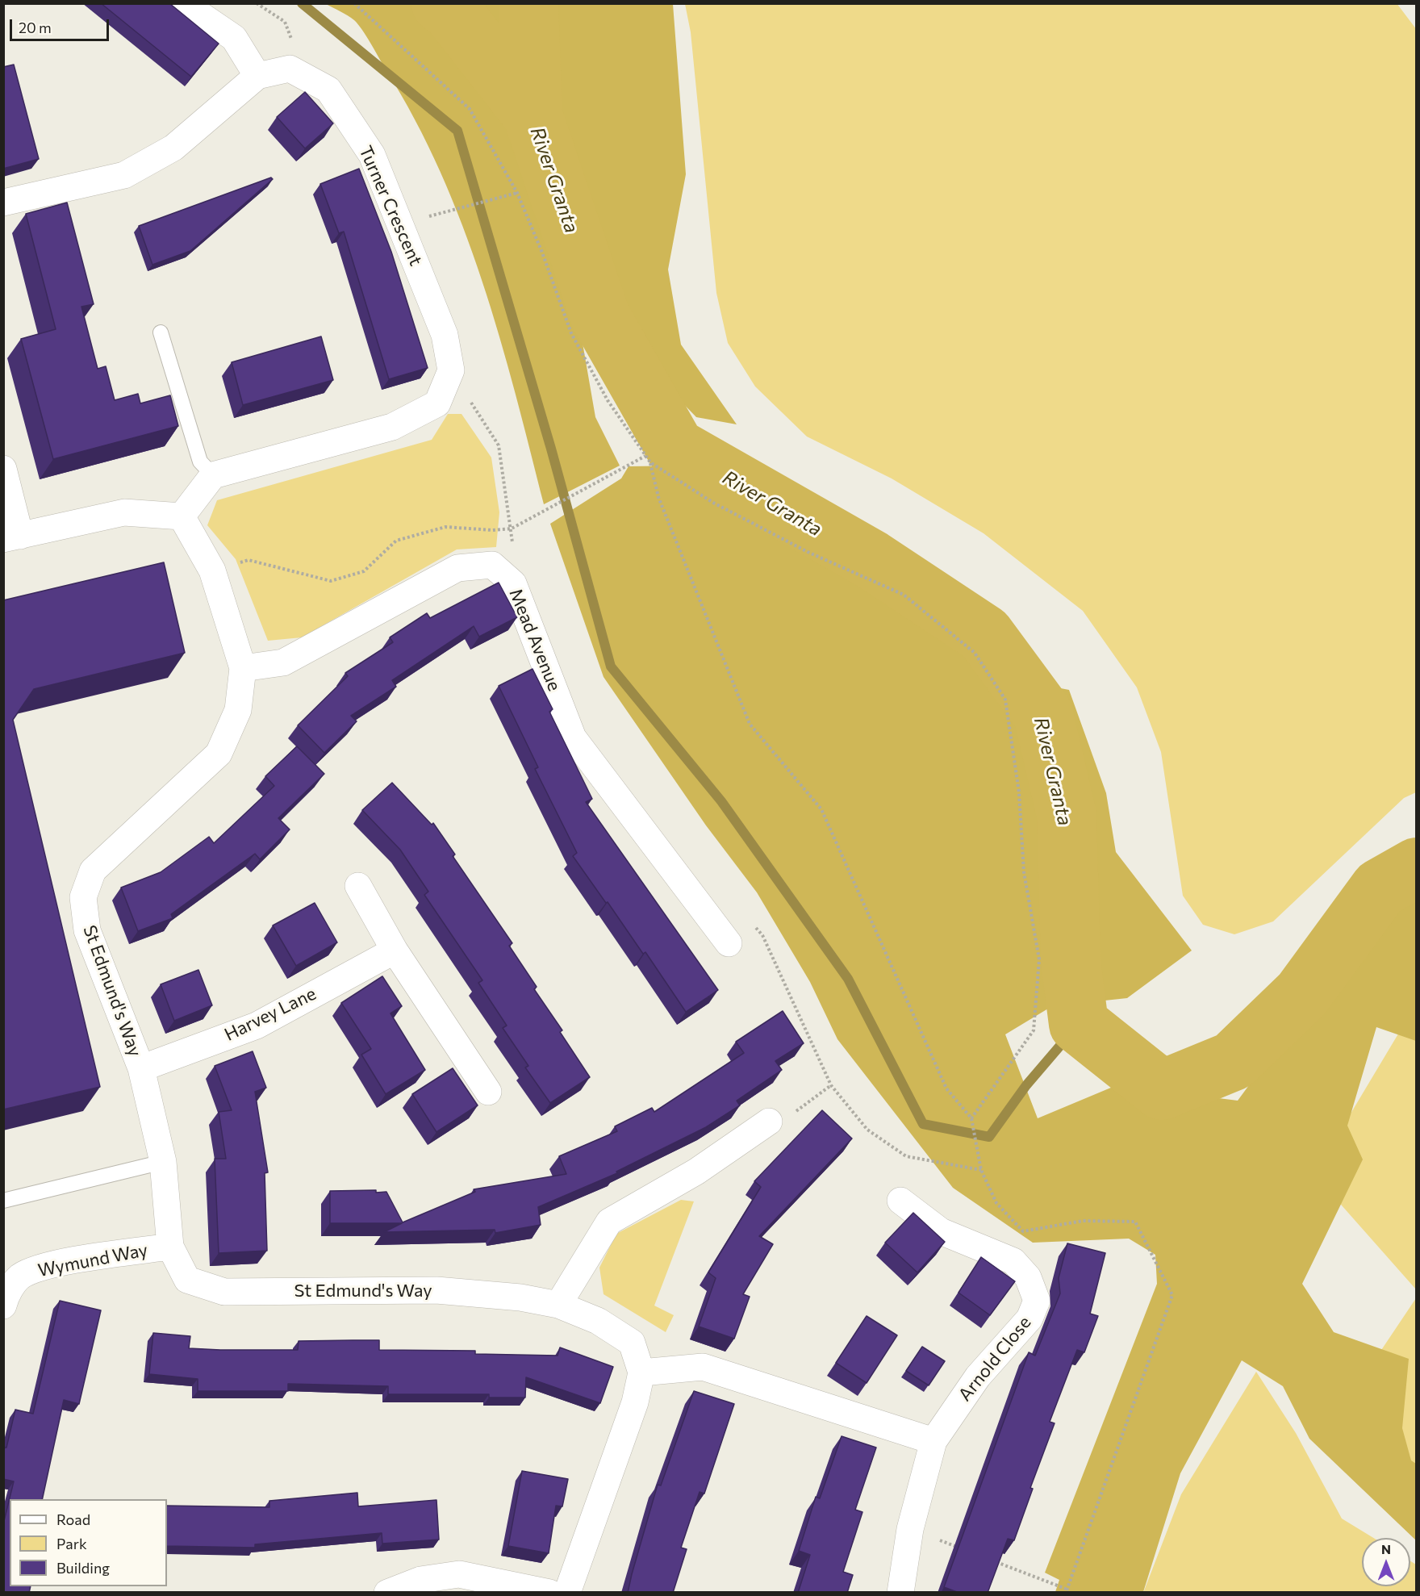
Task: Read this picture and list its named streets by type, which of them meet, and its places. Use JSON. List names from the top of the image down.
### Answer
{
  "streets": {
    "street": [
      "Turner Crescent",
      "Mead Avenue",
      "St Edmund's Way",
      "Harvey Lane",
      "Wymund Way",
      "Arnold Close"
    ]
  },
  "crossings": [
    ["Mead Avenue", "St Edmund's Way"],
    ["St Edmund's Way", "Harvey Lane"],
    ["St Edmund's Way", "Wymund Way"]
  ],
  "water": ["River Granta"],
  "legend": ["Road", "Park", "Building"],
  "scale_bar": "20 m",
  "north": "top"
}
